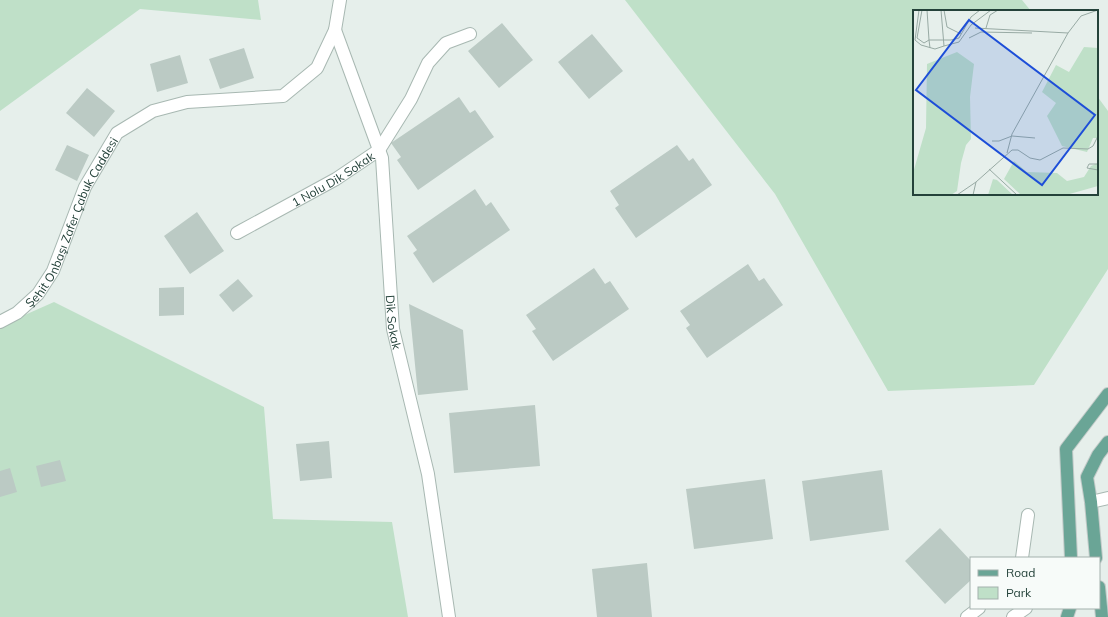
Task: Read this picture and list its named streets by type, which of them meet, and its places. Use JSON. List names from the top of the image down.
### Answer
{
  "streets": {
    "street": ["1 Nolu Dik Sokak", "Şehit Onbaşı Zafer Çabuk Caddesi", "Dik Sokak"]
  },
  "crossings": [
    ["1 Nolu Dik Sokak", "Dik Sokak"],
    ["Şehit Onbaşı Zafer Çabuk Caddesi", "Dik Sokak"]
  ],
  "legend": ["Road", "Park"]
}
